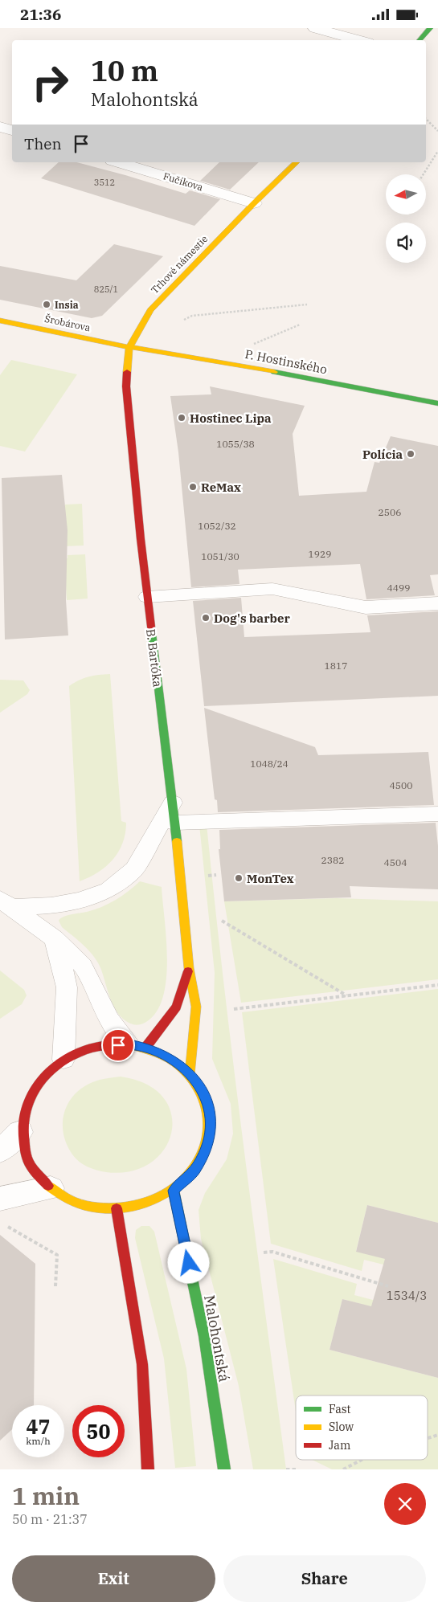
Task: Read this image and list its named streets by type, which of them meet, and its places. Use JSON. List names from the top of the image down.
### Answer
{
  "streets": {
    "main road": [
      "Trhové námestie",
      "Šrobárova",
      "P. Hostinského",
      "B. Bartóka",
      "Malohontská"
    ],
    "street": ["Fučíkova"]
  },
  "crossings": [
    ["Fučíkova", "Trhové námestie"],
    ["Trhové námestie", "Šrobárova"],
    ["Trhové námestie", "P. Hostinského"],
    ["Trhové námestie", "B. Bartóka"],
    ["Šrobárova", "P. Hostinského"],
    ["Šrobárova", "B. Bartóka"],
    ["P. Hostinského", "B. Bartóka"]
  ],
  "places": [
    "Insia",
    "Hostinec Lipa",
    "Polícia",
    "ReMax",
    "Dog's barber",
    "MonTex"
  ],
  "house_numbers": [
    "3512",
    "825/1",
    "1055/38",
    "2506",
    "1052/32",
    "1929",
    "1051/30",
    "4499",
    "1817",
    "1048/24",
    "4500",
    "2382",
    "4504",
    "1534/3"
  ],
  "legend": ["Fast", "Slow", "Jam"],
  "north": "left",
  "page": {
    "status": "21:36",
    "turn": ["10 m", "Malohontská"],
    "then": "Then",
    "speed": "47 km/h",
    "limit": "50",
    "heading": ["1 min", "50 m · 21:37"],
    "buttons": ["Exit", "Share"]
  }
}
